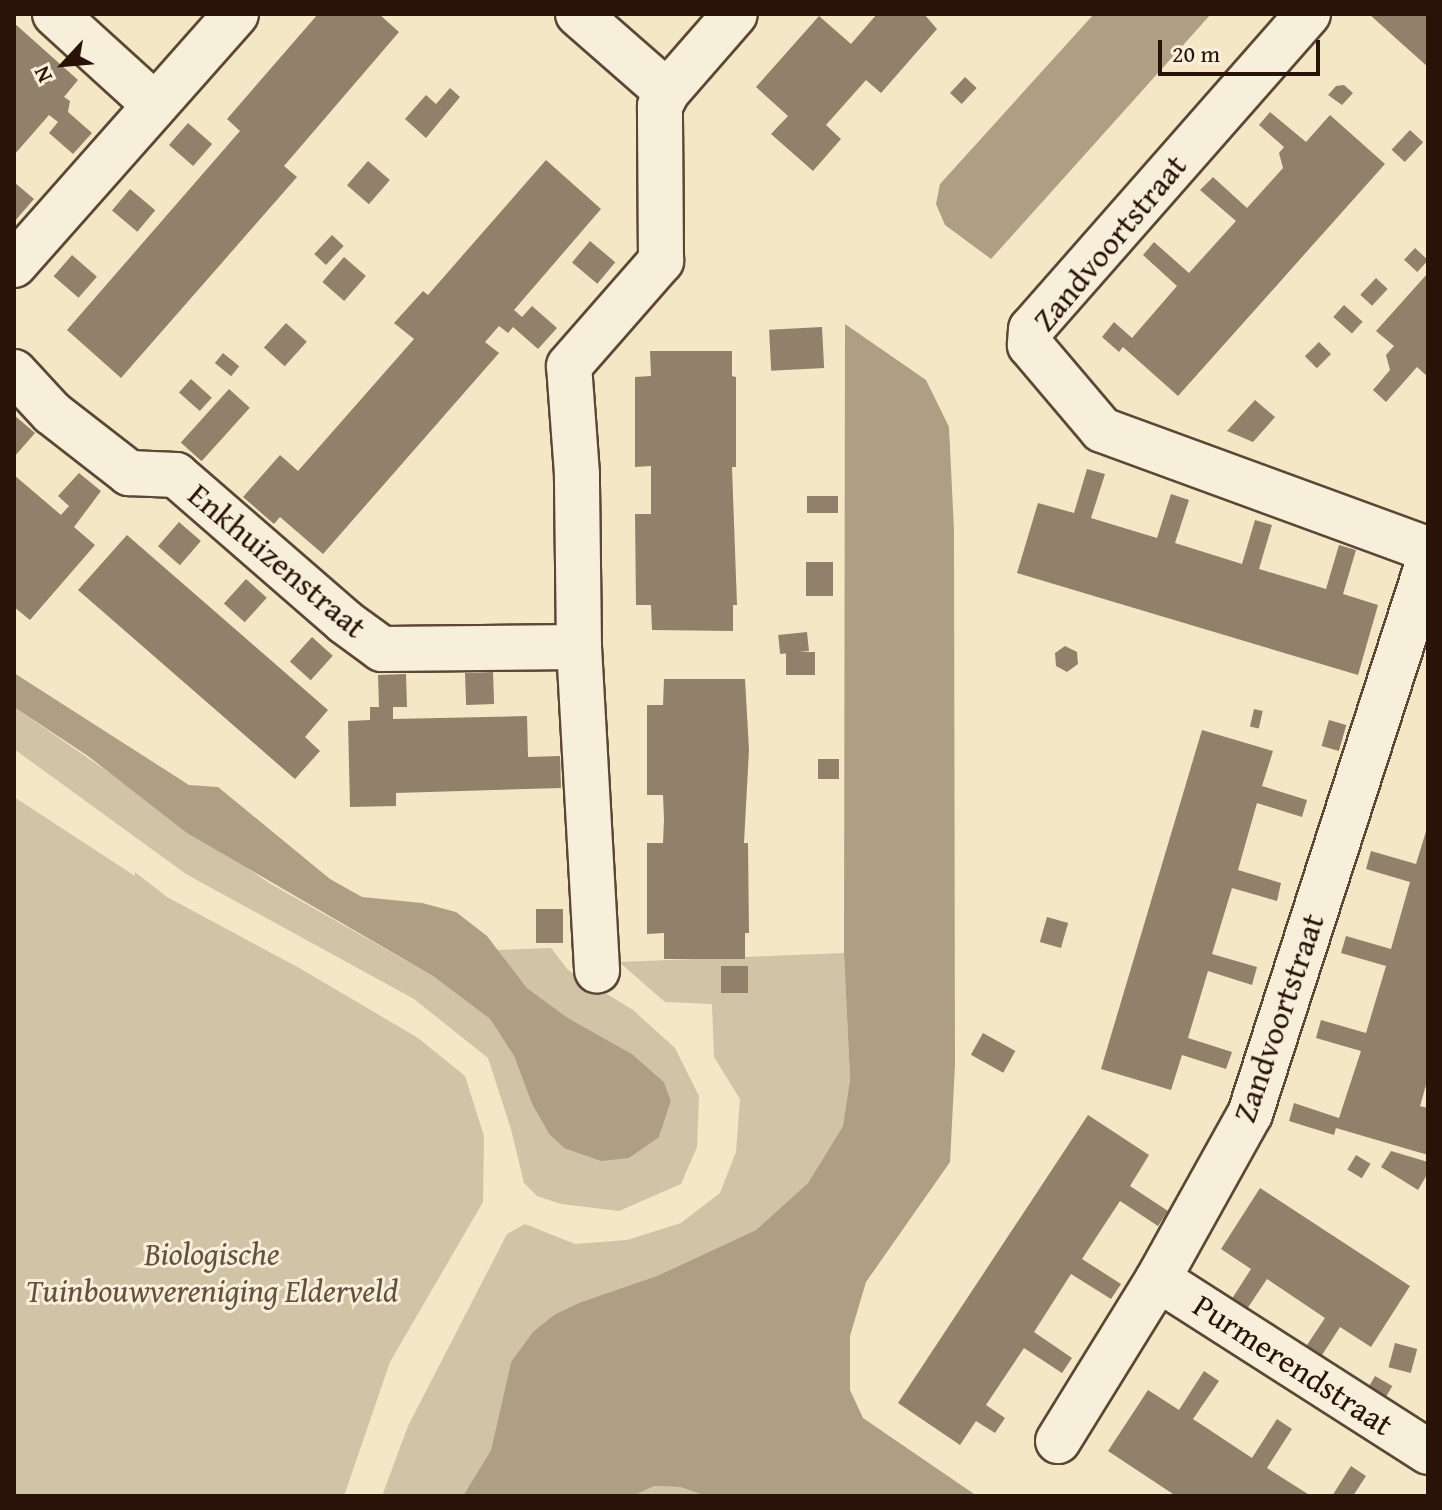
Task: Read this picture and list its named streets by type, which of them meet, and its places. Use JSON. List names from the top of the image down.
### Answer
{
  "streets": {
    "street": ["Zandvoortstraat", "Enkhuizenstraat", "Purmerendstraat"]
  },
  "crossings": [
    ["Zandvoortstraat", "Purmerendstraat"]
  ],
  "parks": ["Biologische Tuinbouwvereniging Elderveld"],
  "scale_bar": "20 m",
  "north": "bottom left"
}
